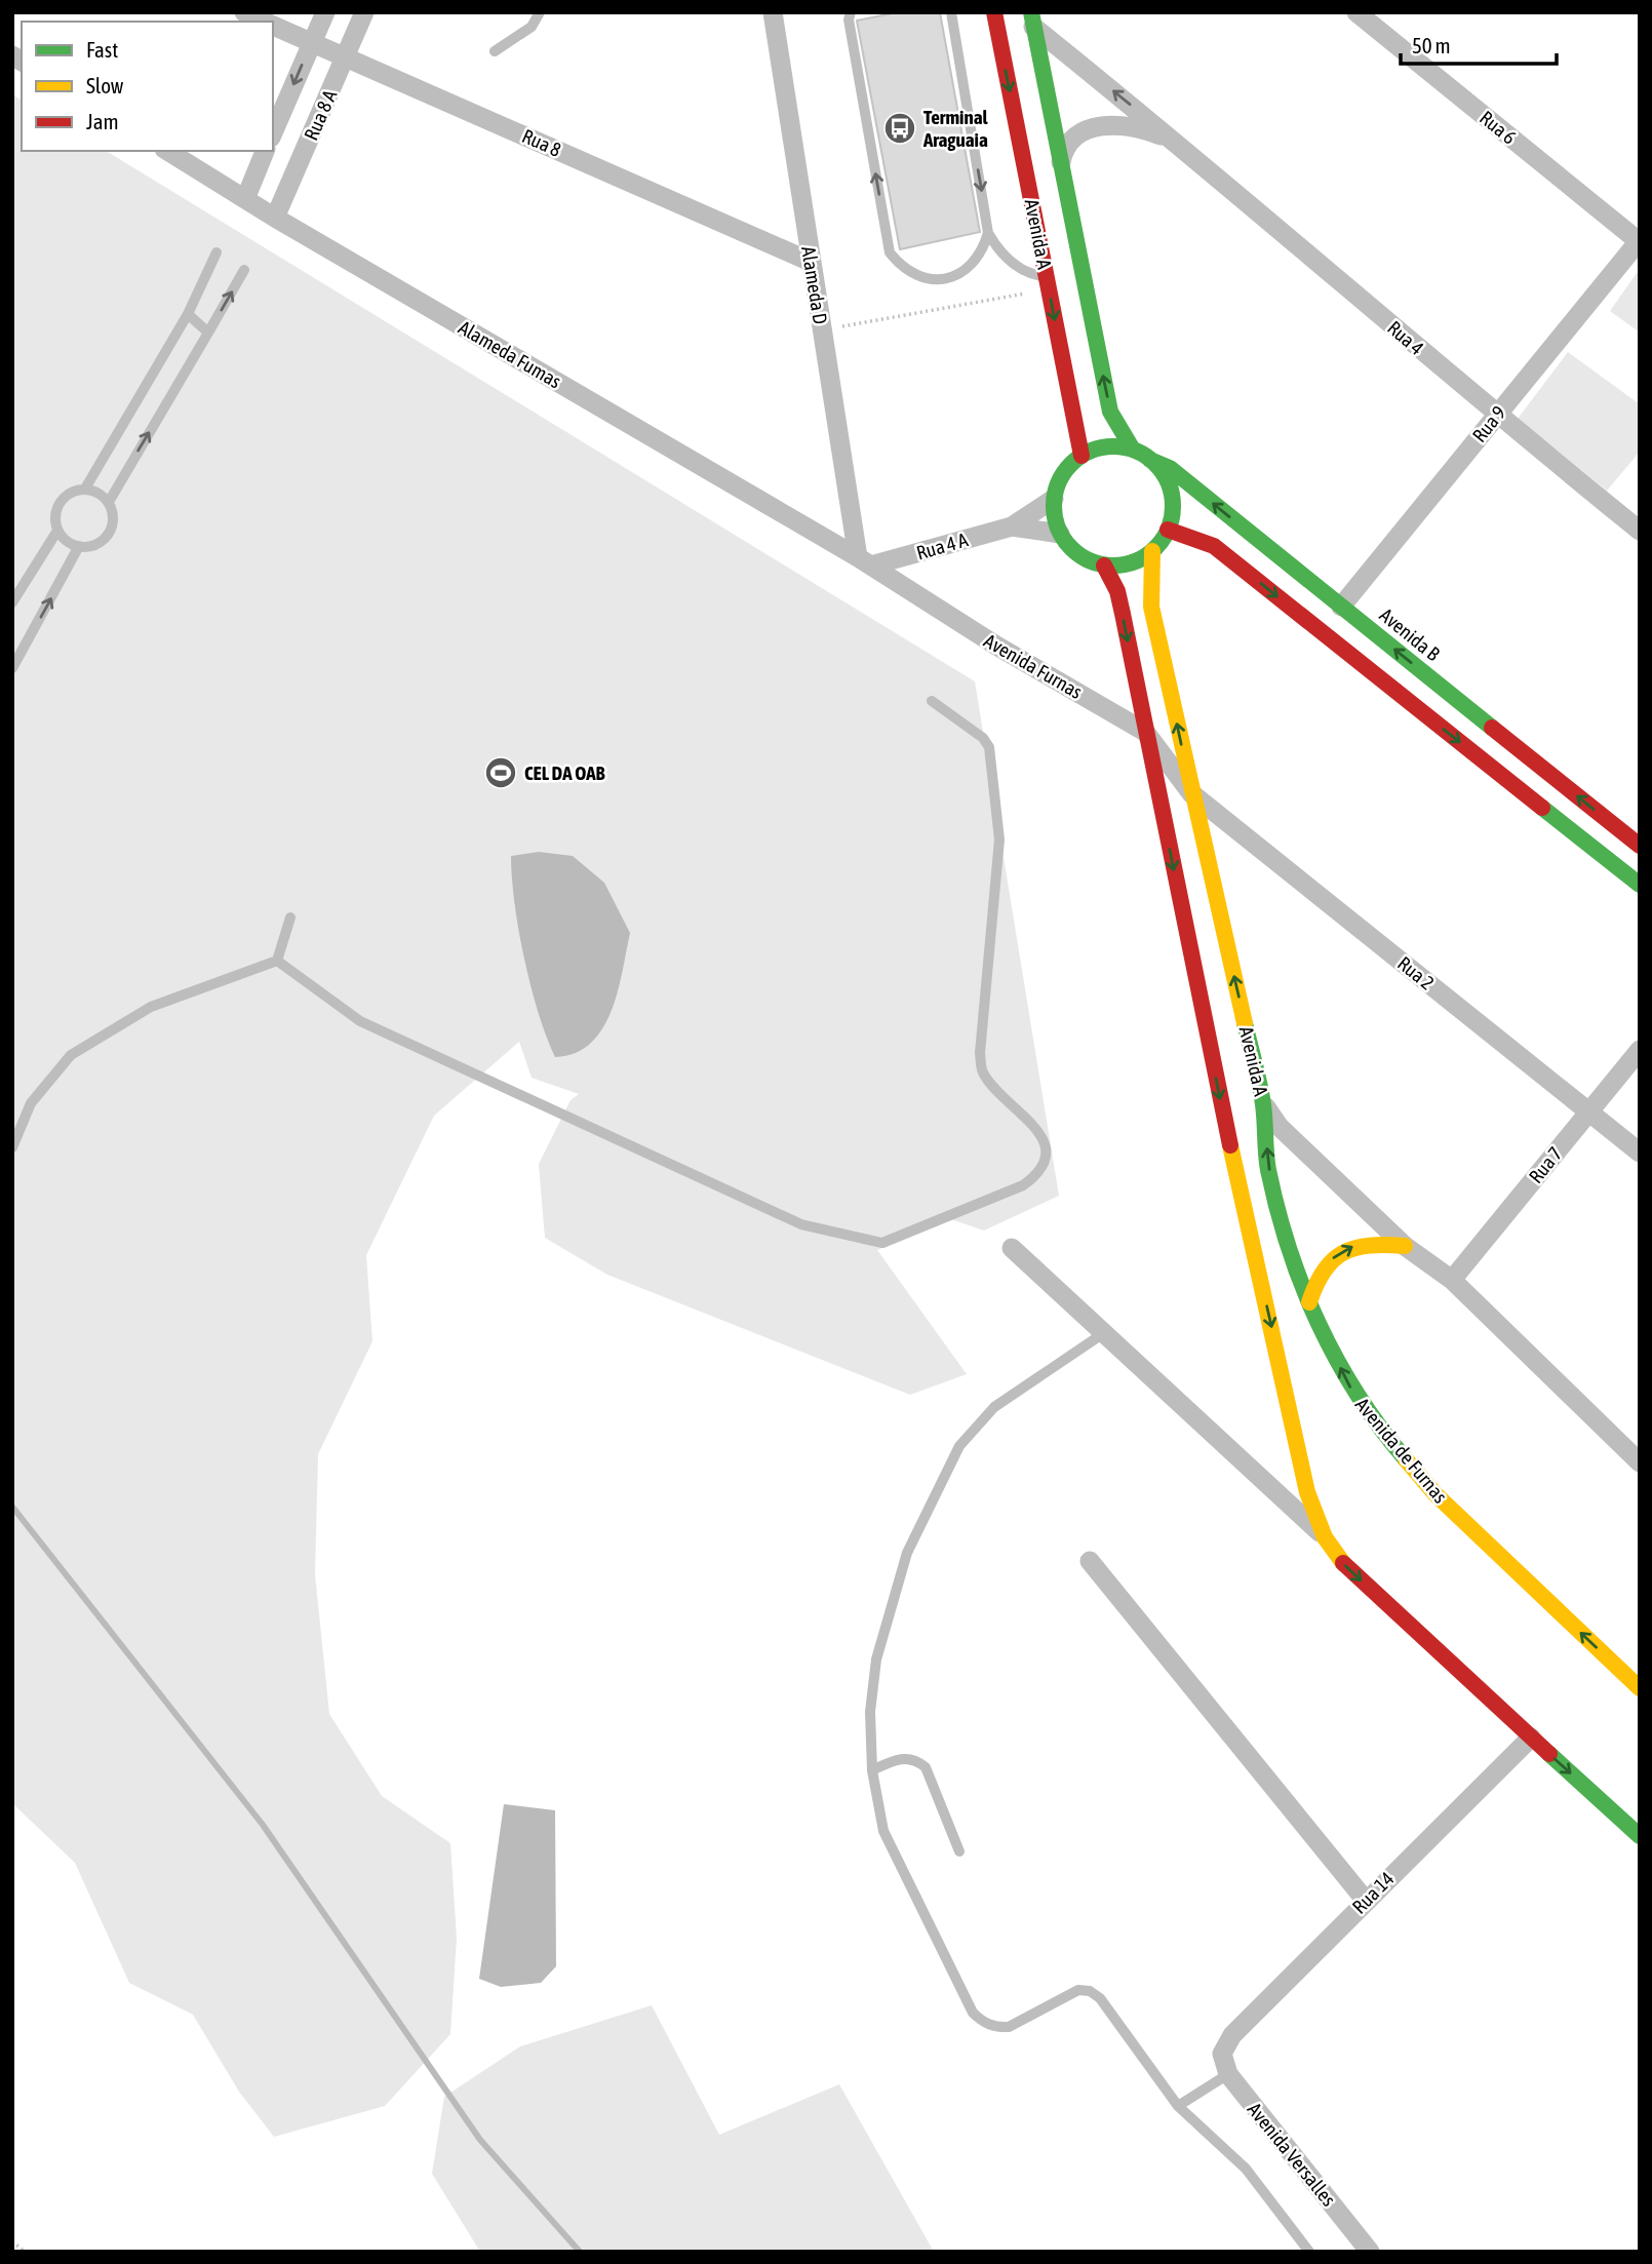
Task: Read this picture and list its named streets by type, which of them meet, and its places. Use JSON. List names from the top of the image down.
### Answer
{
  "streets": {
    "main road": ["Avenida A", "Avenida B", "Avenida de Furnas"],
    "street": [
      "Rua 8 A",
      "Rua 6",
      "Rua 8",
      "Alameda D",
      "Rua 4",
      "Alameda Fumas",
      "Rua 9",
      "Rua 4 A",
      "Avenida Furnas",
      "Rua 2",
      "Rua 7",
      "Rua 14",
      "Avenida Versalles"
    ]
  },
  "crossings": [
    ["Rua 8 A", "Rua 8"],
    ["Rua 8 A", "Alameda Fumas"],
    ["Rua 6", "Rua 9"],
    ["Rua 8", "Alameda D"],
    ["Avenida A", "Rua 4"],
    ["Avenida A", "Rua 4 A"],
    ["Avenida A", "Avenida B"],
    ["Avenida A", "Avenida Furnas"],
    ["Avenida A", "Rua 2"],
    ["Avenida A", "Rua 7"],
    ["Avenida A", "Avenida de Furnas"],
    ["Alameda D", "Alameda Fumas"],
    ["Alameda D", "Rua 4 A"],
    ["Alameda D", "Avenida Furnas"],
    ["Rua 4", "Rua 9"],
    ["Alameda Fumas", "Rua 4 A"],
    ["Alameda Fumas", "Avenida Furnas"],
    ["Rua 9", "Avenida B"],
    ["Rua 4 A", "Avenida B"],
    ["Rua 4 A", "Avenida Furnas"],
    ["Avenida Furnas", "Rua 2"],
    ["Rua 2", "Rua 7"],
    ["Rua 14", "Avenida Versalles"]
  ],
  "places": {
    "bus stop": ["Terminal Araguaia"],
    "sports": ["CEL DA OAB"]
  },
  "legend": ["Fast", "Slow", "Jam"],
  "scale_bar": "50 m"
}
